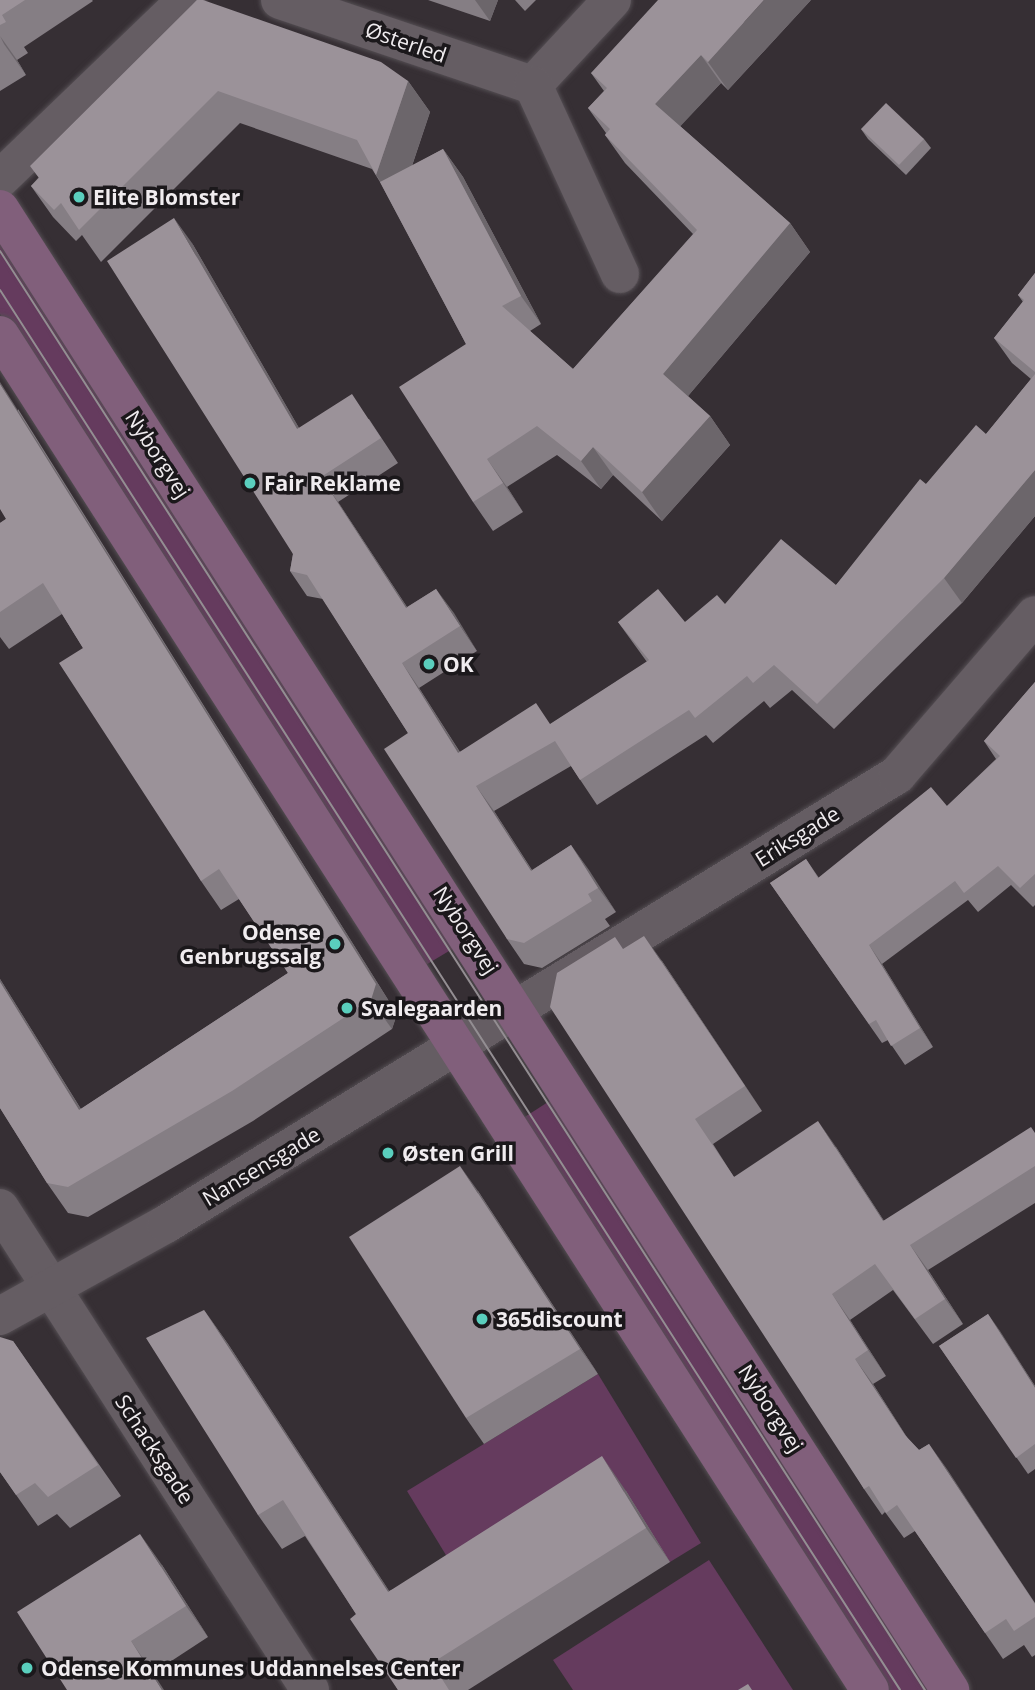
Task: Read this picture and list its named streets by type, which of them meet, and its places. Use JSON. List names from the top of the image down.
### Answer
{
  "streets": {
    "street": [
      "Østerled",
      "Nyborgvej",
      "Eriksgade",
      "Nansensgade",
      "Schacksgade"
    ]
  },
  "crossings": [
    ["Nyborgvej", "Eriksgade"],
    ["Nyborgvej", "Nansensgade"],
    ["Eriksgade", "Nansensgade"],
    ["Nansensgade", "Schacksgade"]
  ],
  "places": [
    "Elite Blomster",
    "Fair Reklame",
    "OK",
    "Odense Genbrugssalg",
    "Svalegaarden",
    "Østen Grill",
    "365discount",
    "Odense Kommunes Uddannelses Center"
  ]
}
